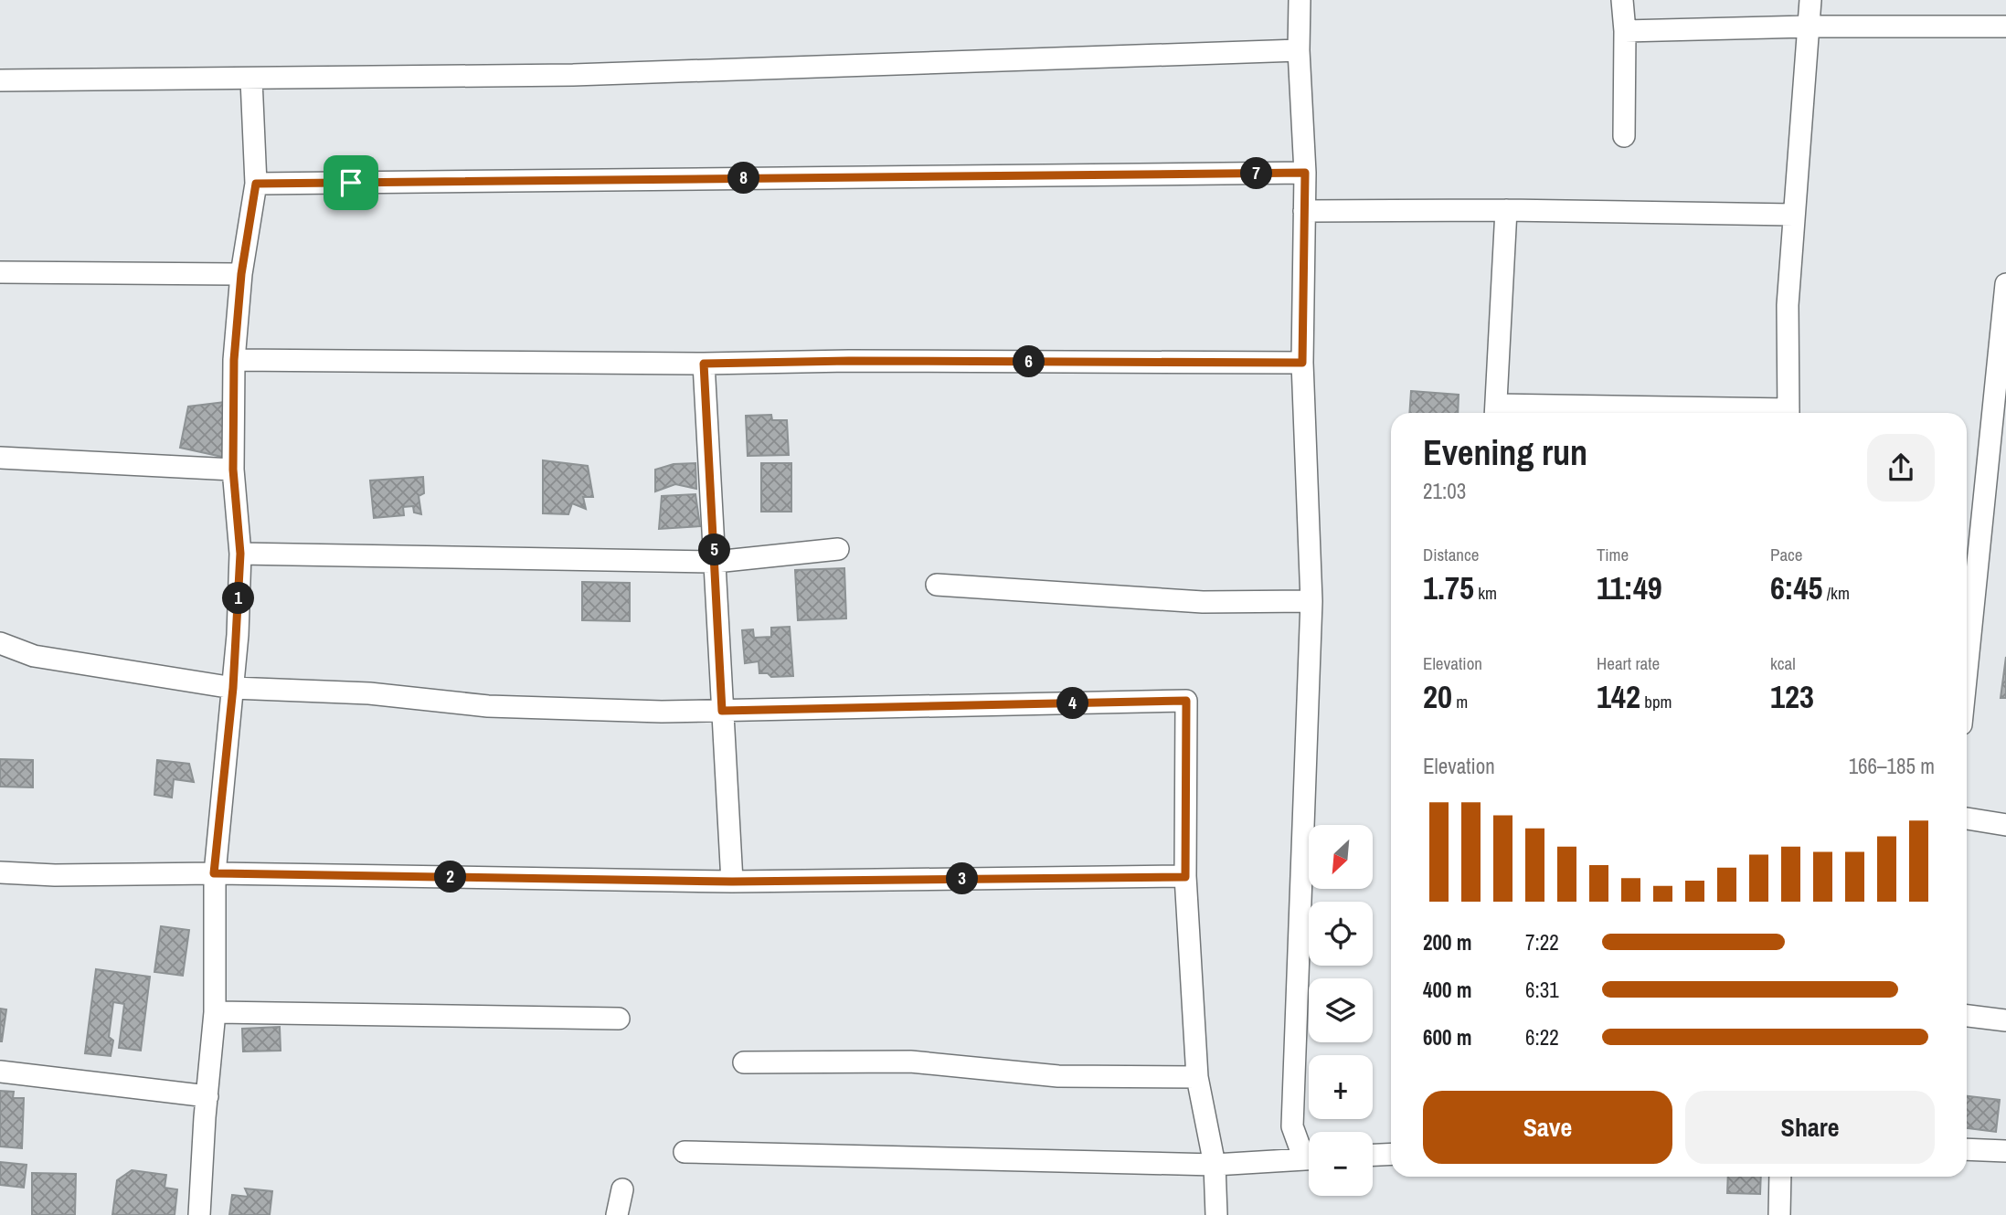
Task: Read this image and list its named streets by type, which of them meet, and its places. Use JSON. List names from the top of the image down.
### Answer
{
  "north": "bottom left",
  "page": {
    "pins": [
      "7",
      "8",
      "6",
      "5",
      "1",
      "4",
      "2",
      "3"
    ],
    "heading": ["Evening run", "21:03"],
    "stats": [
      ["Distance", "1.75 km"],
      ["Time", "11:49"],
      ["Pace", "6:45 /km"],
      ["Elevation", "20 m"],
      ["Heart rate", "142 bpm"],
      ["kcal", "123"]
    ],
    "chart": ["Elevation", "166–185 m"],
    "map_buttons": ["+", "−"],
    "list": [
      {
        "name": "200 m",
        "note": "7:22"
      },
      {
        "name": "400 m",
        "note": "6:31"
      },
      {
        "name": "600 m",
        "note": "6:22"
      }
    ],
    "buttons": ["Save", "Share"]
  }
}
